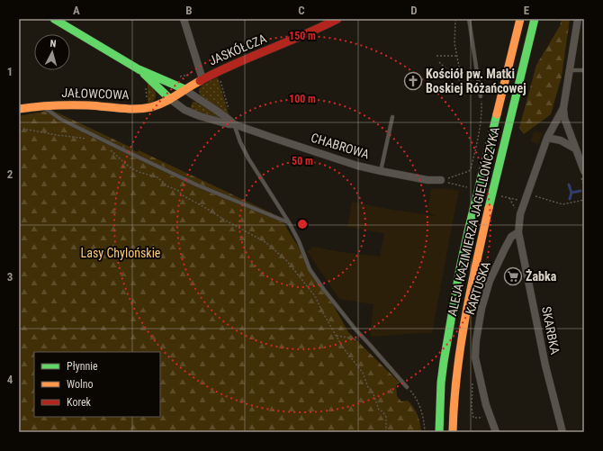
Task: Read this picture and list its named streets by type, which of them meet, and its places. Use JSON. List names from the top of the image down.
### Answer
{
  "streets": {
    "main road": [
      "JASKÓŁCZA",
      "JAŁOWCOWA",
      "CHABROWA",
      "ALEJA KAZIMIERZA JAGIELLOŃCZYKA"
    ],
    "street": ["KARTUSKA", "SKARBKA"]
  },
  "crossings": [
    ["JASKÓŁCZA", "JAŁOWCOWA"],
    ["JASKÓŁCZA", "CHABROWA"],
    ["JAŁOWCOWA", "CHABROWA"],
    ["KARTUSKA", "SKARBKA"]
  ],
  "parks": ["Lasy Chylońskie"],
  "places": {
    "church": ["Kościół pw. Matki Boskiej Różańcowej"],
    "supermarket": ["Żabka"]
  },
  "legend": ["Płynnie", "Wolno", "Korek"],
  "north": "top",
  "grid": {
    "columns": [
      "A",
      "B",
      "C",
      "D",
      "E"
    ],
    "rows": [
      "1",
      "2",
      "3",
      "4"
    ]
  },
  "rings": ["150 m", "100 m", "50 m"]
}
